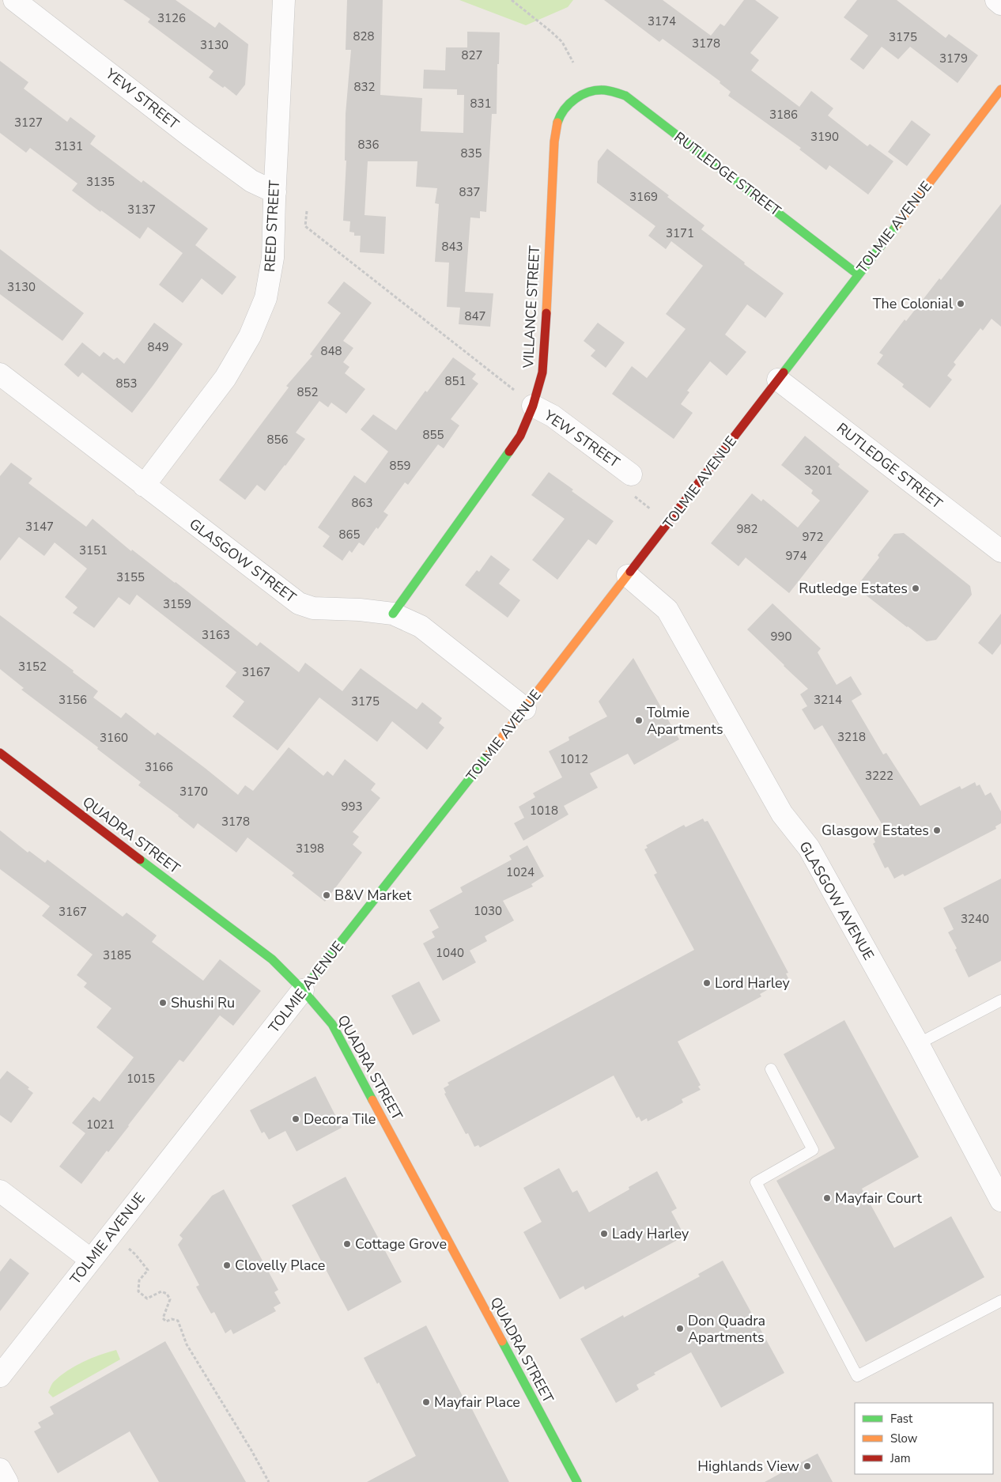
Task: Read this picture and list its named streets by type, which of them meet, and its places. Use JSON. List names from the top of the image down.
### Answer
{
  "streets": {
    "street": [
      "YEW STREET",
      "RUTLEDGE STREET",
      "REED STREET",
      "TOLMIE AVENUE",
      "VILLANCE STREET",
      "GLASGOW STREET",
      "QUADRA STREET",
      "GLASGOW AVENUE"
    ]
  },
  "crossings": [
    ["YEW STREET", "REED STREET"],
    ["YEW STREET", "VILLANCE STREET"],
    ["RUTLEDGE STREET", "TOLMIE AVENUE"],
    ["RUTLEDGE STREET", "VILLANCE STREET"],
    ["REED STREET", "GLASGOW STREET"],
    ["TOLMIE AVENUE", "GLASGOW STREET"],
    ["TOLMIE AVENUE", "QUADRA STREET"],
    ["TOLMIE AVENUE", "GLASGOW AVENUE"],
    ["VILLANCE STREET", "GLASGOW STREET"]
  ],
  "places": [
    "The Colonial",
    "Rutledge Estates",
    "Tolmie Apartments",
    "Glasgow Estates",
    "B&V Market",
    "Lord Harley",
    "Shushi Ru",
    "Decora Tile",
    "Mayfair Court",
    "Lady Harley",
    "Cottage Grove",
    "Clovelly Place",
    "Don Quadra Apartments",
    "Mayfair Place",
    "Highlands View"
  ],
  "house_numbers": [
    "3126",
    "3174",
    "828",
    "3175",
    "3178",
    "3130",
    "827",
    "3179",
    "832",
    "831",
    "3186",
    "3127",
    "3190",
    "836",
    "3131",
    "835",
    "3135",
    "837",
    "3169",
    "3137",
    "3171",
    "843",
    "3130",
    "847",
    "849",
    "848",
    "851",
    "853",
    "852",
    "855",
    "856",
    "859",
    "3201",
    "863",
    "3147",
    "982",
    "865",
    "972",
    "3151",
    "974",
    "3155",
    "3159",
    "3163",
    "990",
    "3152",
    "3167",
    "3156",
    "3214",
    "3175",
    "3218",
    "3160",
    "1012",
    "3166",
    "3222",
    "3170",
    "993",
    "1018",
    "3178",
    "3198",
    "1024",
    "1030",
    "3167",
    "3240",
    "1040",
    "3185",
    "1015",
    "1021"
  ],
  "legend": ["Fast", "Slow", "Jam"]
}
